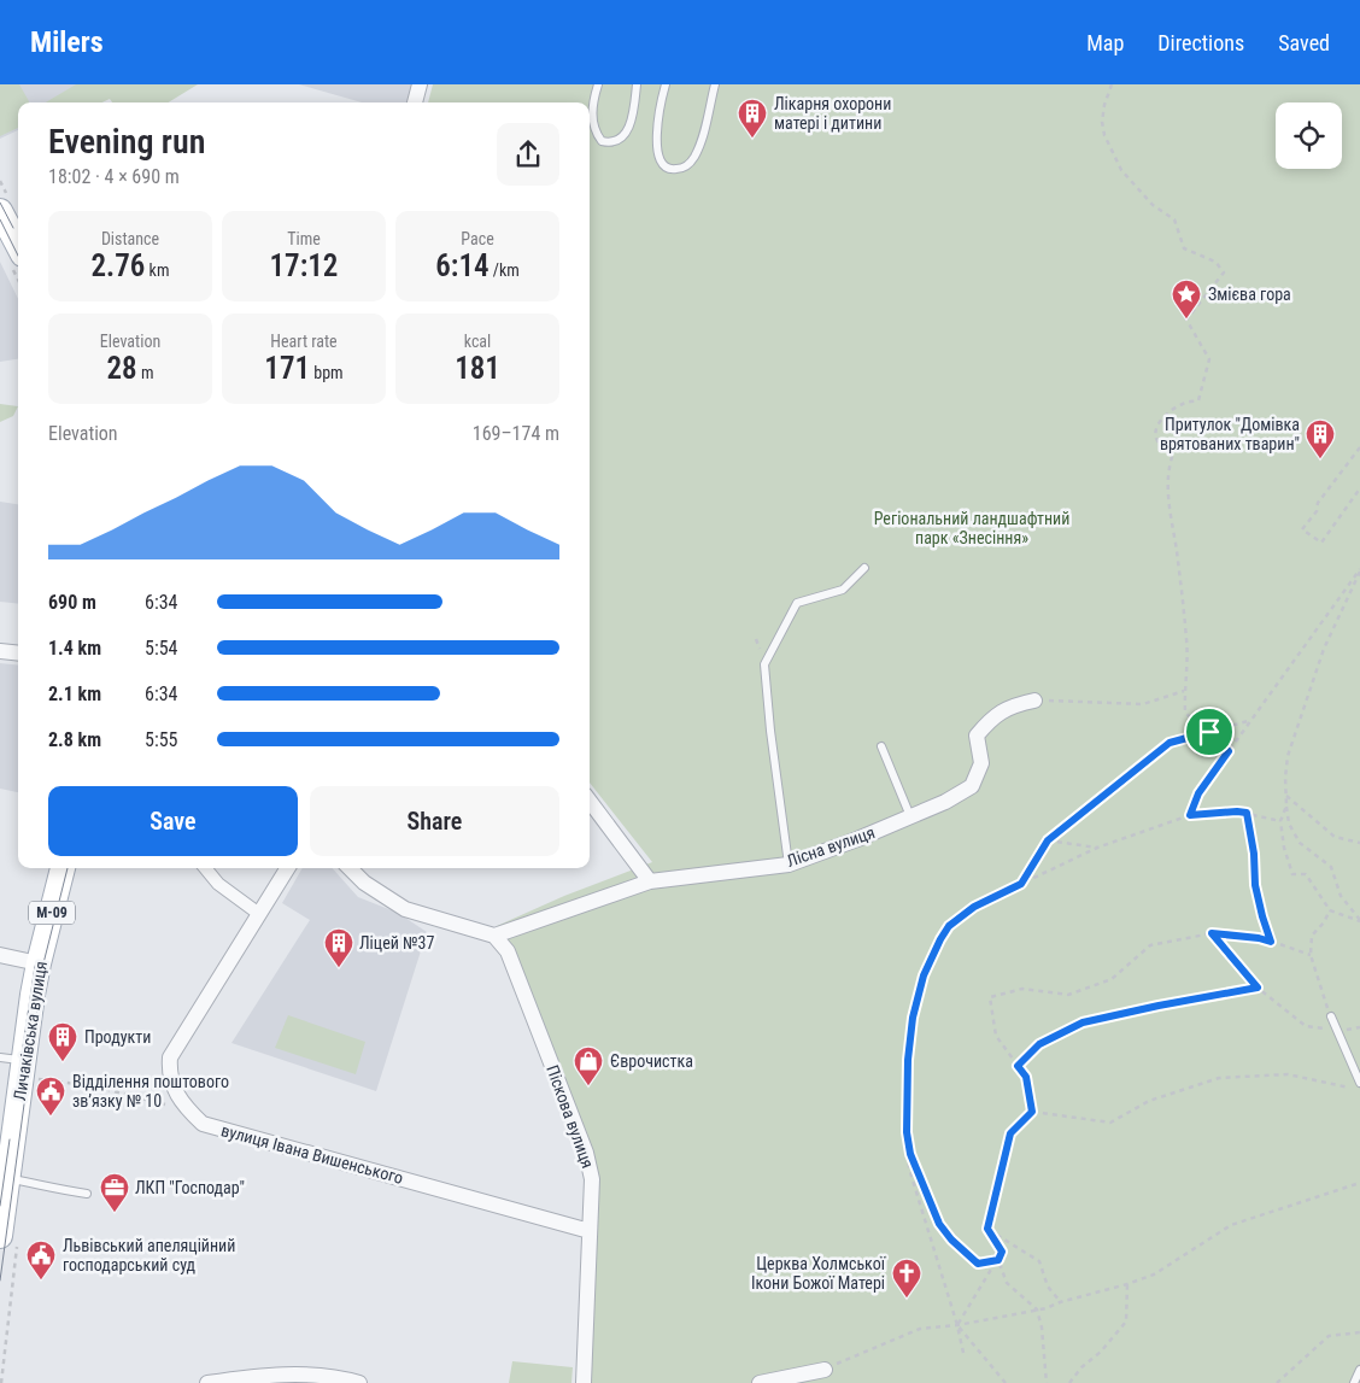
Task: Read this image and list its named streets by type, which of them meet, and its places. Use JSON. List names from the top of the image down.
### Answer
{
  "streets": {
    "main road": ["М-09", "Личаківська вулиця"],
    "street": ["Лісна вулиця", "Піскова вулиця", "вулиця Івана Вишенського"]
  },
  "crossings": [
    ["Лісна вулиця", "Піскова вулиця"],
    ["Піскова вулиця", "вулиця Івана Вишенського"]
  ],
  "parks": ["Регіональний ландшафтний парк «Знесіння»"],
  "places": {
    "building": [
      "Лікарня охорони матері і дитини",
      "Притулок \"Домівка врятованих тварин\"",
      "Ліцей №37",
      "Продукти"
    ],
    "place": ["Змієва гора"],
    "shop": ["Єврочистка"],
    "public building": ["Відділення поштового зв’язку № 10", "Львівський апеляційний господарський суд"],
    "office": ["ЛКП \"Господар\""],
    "church": ["Церква Холмської Ікони Божої Матері"]
  },
  "page": {
    "header": "Milers",
    "nav": ["Map", "Directions", "Saved"],
    "heading": ["Evening run", "18:02 · 4 × 690 m"],
    "stats": [
      ["Distance", "2.76 km"],
      ["Time", "17:12"],
      ["Pace", "6:14 /km"],
      ["Elevation", "28 m"],
      ["Heart rate", "171 bpm"],
      ["kcal", "181"]
    ],
    "chart": ["Elevation", "169–174 m"],
    "list": [
      {
        "name": "690 m",
        "note": "6:34"
      },
      {
        "name": "1.4 km",
        "note": "5:54"
      },
      {
        "name": "2.1 km",
        "note": "6:34"
      },
      {
        "name": "2.8 km",
        "note": "5:55"
      }
    ],
    "buttons": ["Save", "Share"]
  }
}
